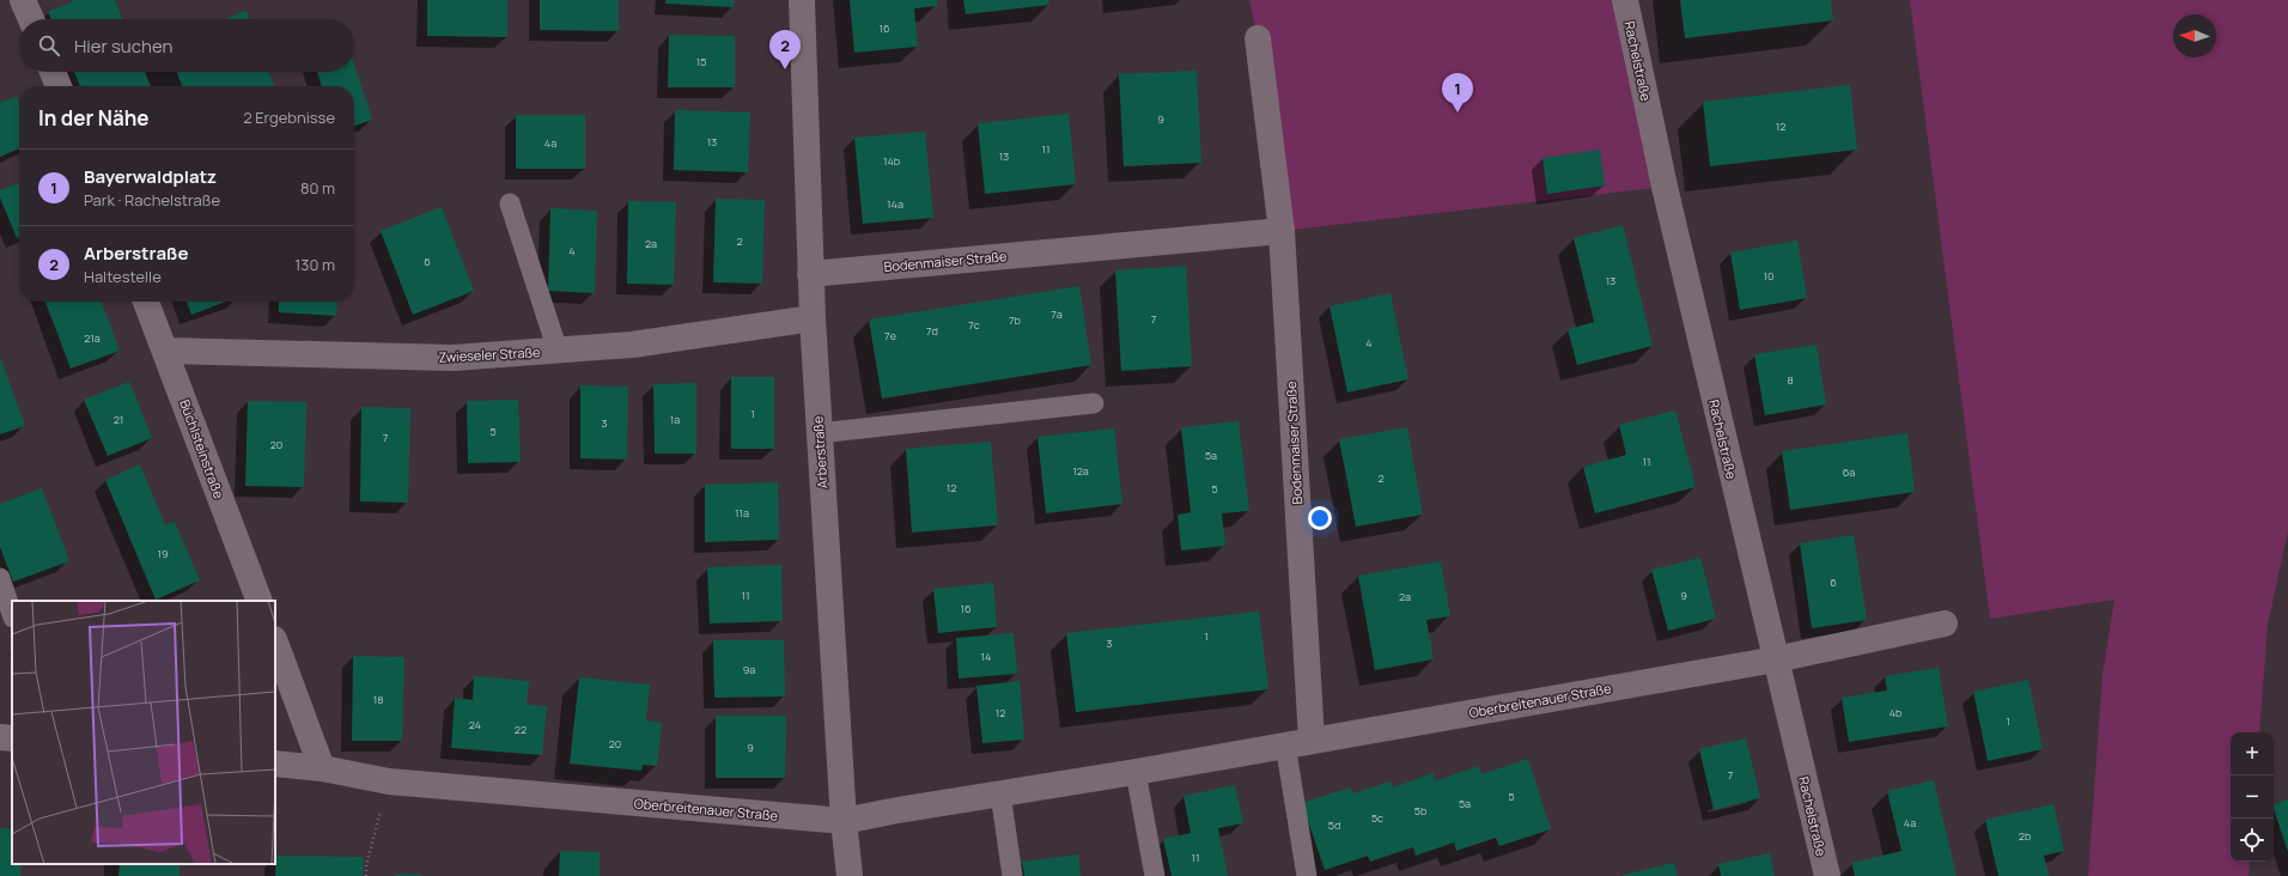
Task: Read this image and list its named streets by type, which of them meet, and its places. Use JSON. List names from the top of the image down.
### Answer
{
  "streets": {
    "street": [
      "Rachelstraße",
      "Bodenmaiser Straße",
      "Zwieseler Straße",
      "Büchlsteinstraße",
      "Arberstraße",
      "Oberbreitenauer Straße"
    ]
  },
  "crossings": [
    ["Rachelstraße", "Oberbreitenauer Straße"],
    ["Bodenmaiser Straße", "Arberstraße"],
    ["Bodenmaiser Straße", "Oberbreitenauer Straße"],
    ["Zwieseler Straße", "Büchlsteinstraße"],
    ["Zwieseler Straße", "Arberstraße"],
    ["Arberstraße", "Oberbreitenauer Straße"]
  ],
  "house_numbers": [
    "16",
    "15",
    "9",
    "12",
    "13",
    "4a",
    "11",
    "13",
    "14b",
    "14a",
    "2",
    "2a",
    "4",
    "6",
    "10",
    "13",
    "7a",
    "7",
    "7b",
    "7c",
    "7d",
    "7e",
    "21a",
    "4",
    "8",
    "1",
    "21",
    "1a",
    "3",
    "5",
    "7",
    "20",
    "5a",
    "11",
    "12a",
    "6a",
    "2",
    "12",
    "5",
    "11a",
    "19",
    "6",
    "11",
    "9",
    "2a",
    "16",
    "1",
    "3",
    "14",
    "9a",
    "18",
    "12",
    "4b",
    "1",
    "24",
    "22",
    "20",
    "9",
    "7",
    "5",
    "5a",
    "5b",
    "5c",
    "4a",
    "5d",
    "2b",
    "11"
  ],
  "north": "left",
  "page": {
    "search": "Hier suchen",
    "pins": ["2", "1"],
    "heading": ["In der Nähe", "2 Ergebnisse"],
    "list": [
      {
        "mark": "1",
        "name": "Bayerwaldplatz",
        "note": "Park · Rachelstraße",
        "value": "80 m"
      },
      {
        "mark": "2",
        "name": "Arberstraße",
        "note": "Haltestelle",
        "value": "130 m"
      }
    ],
    "map_buttons": ["+", "−"]
  }
}
